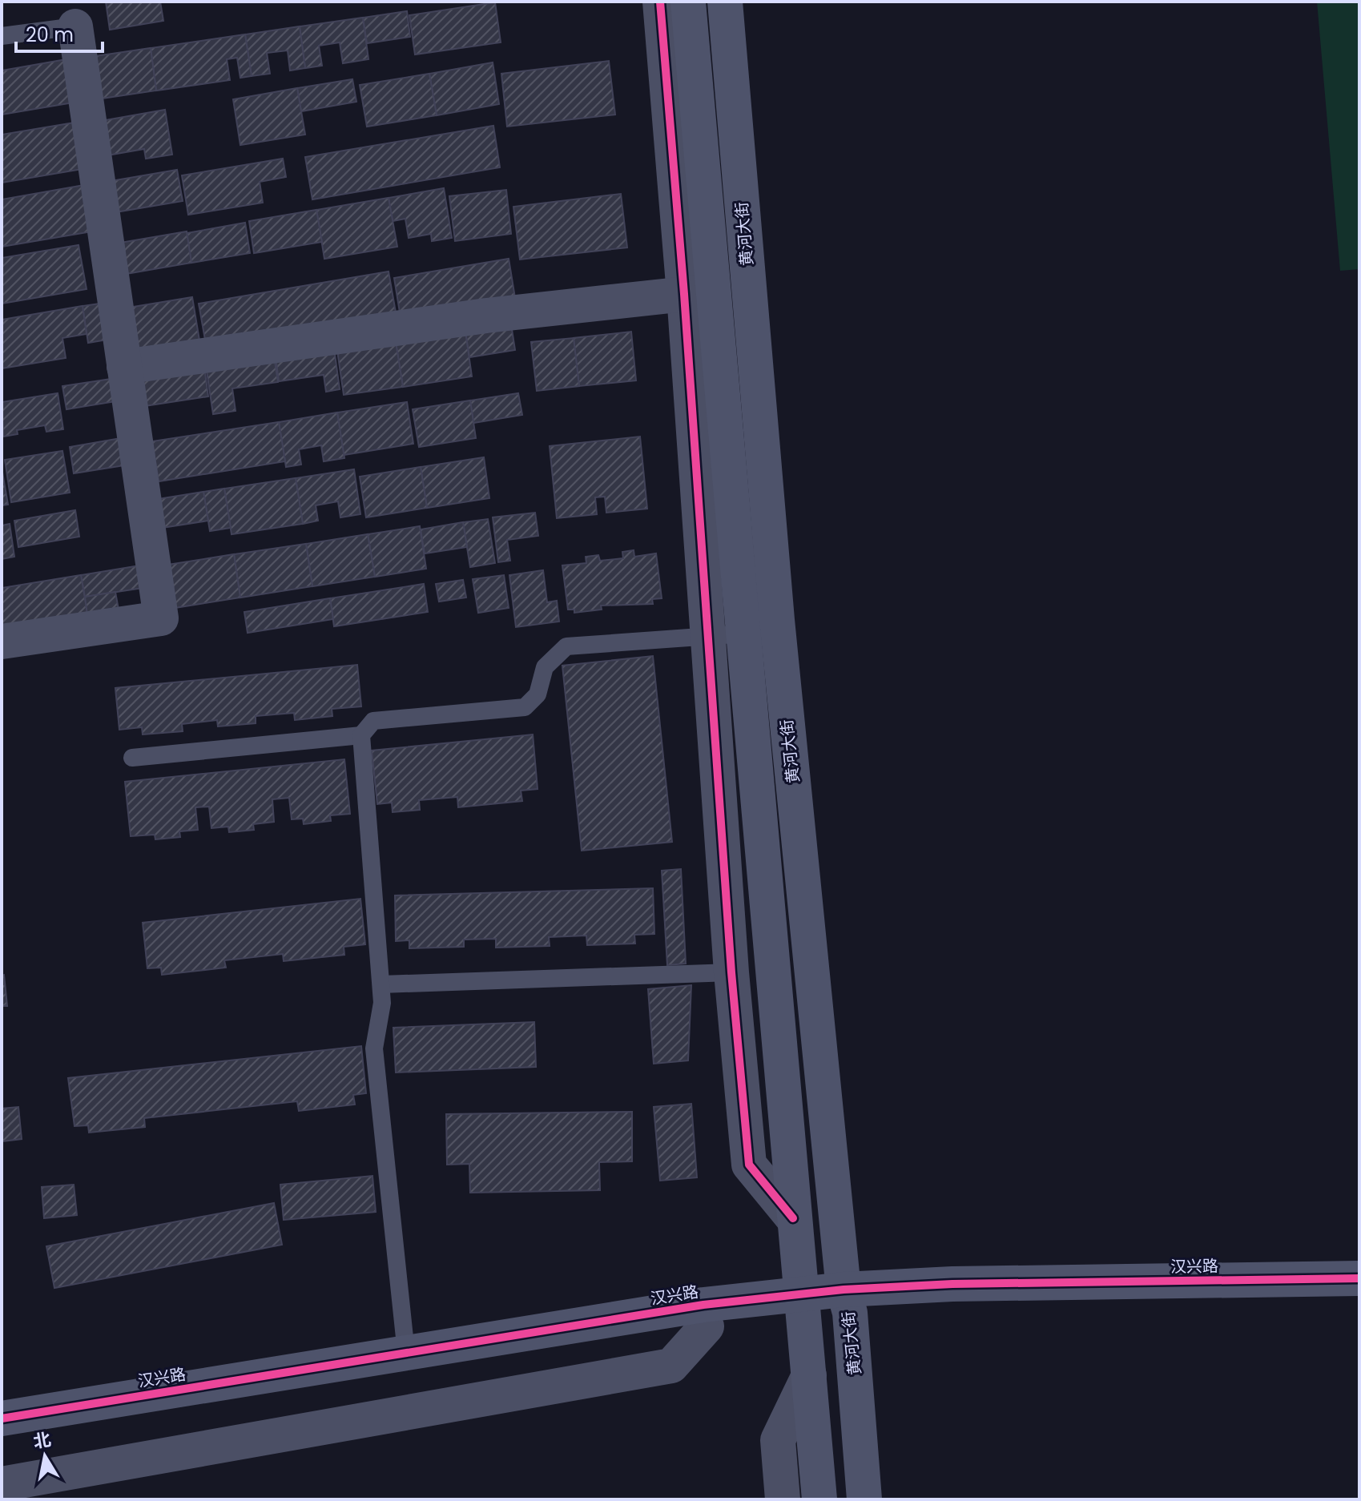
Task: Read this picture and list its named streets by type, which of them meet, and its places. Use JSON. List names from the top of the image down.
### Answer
{
  "streets": {
    "main road": ["黄河大街", "汉兴路"]
  },
  "crossings": [
    ["黄河大街", "汉兴路"]
  ],
  "scale_bar": "20 m",
  "north": "top"
}
